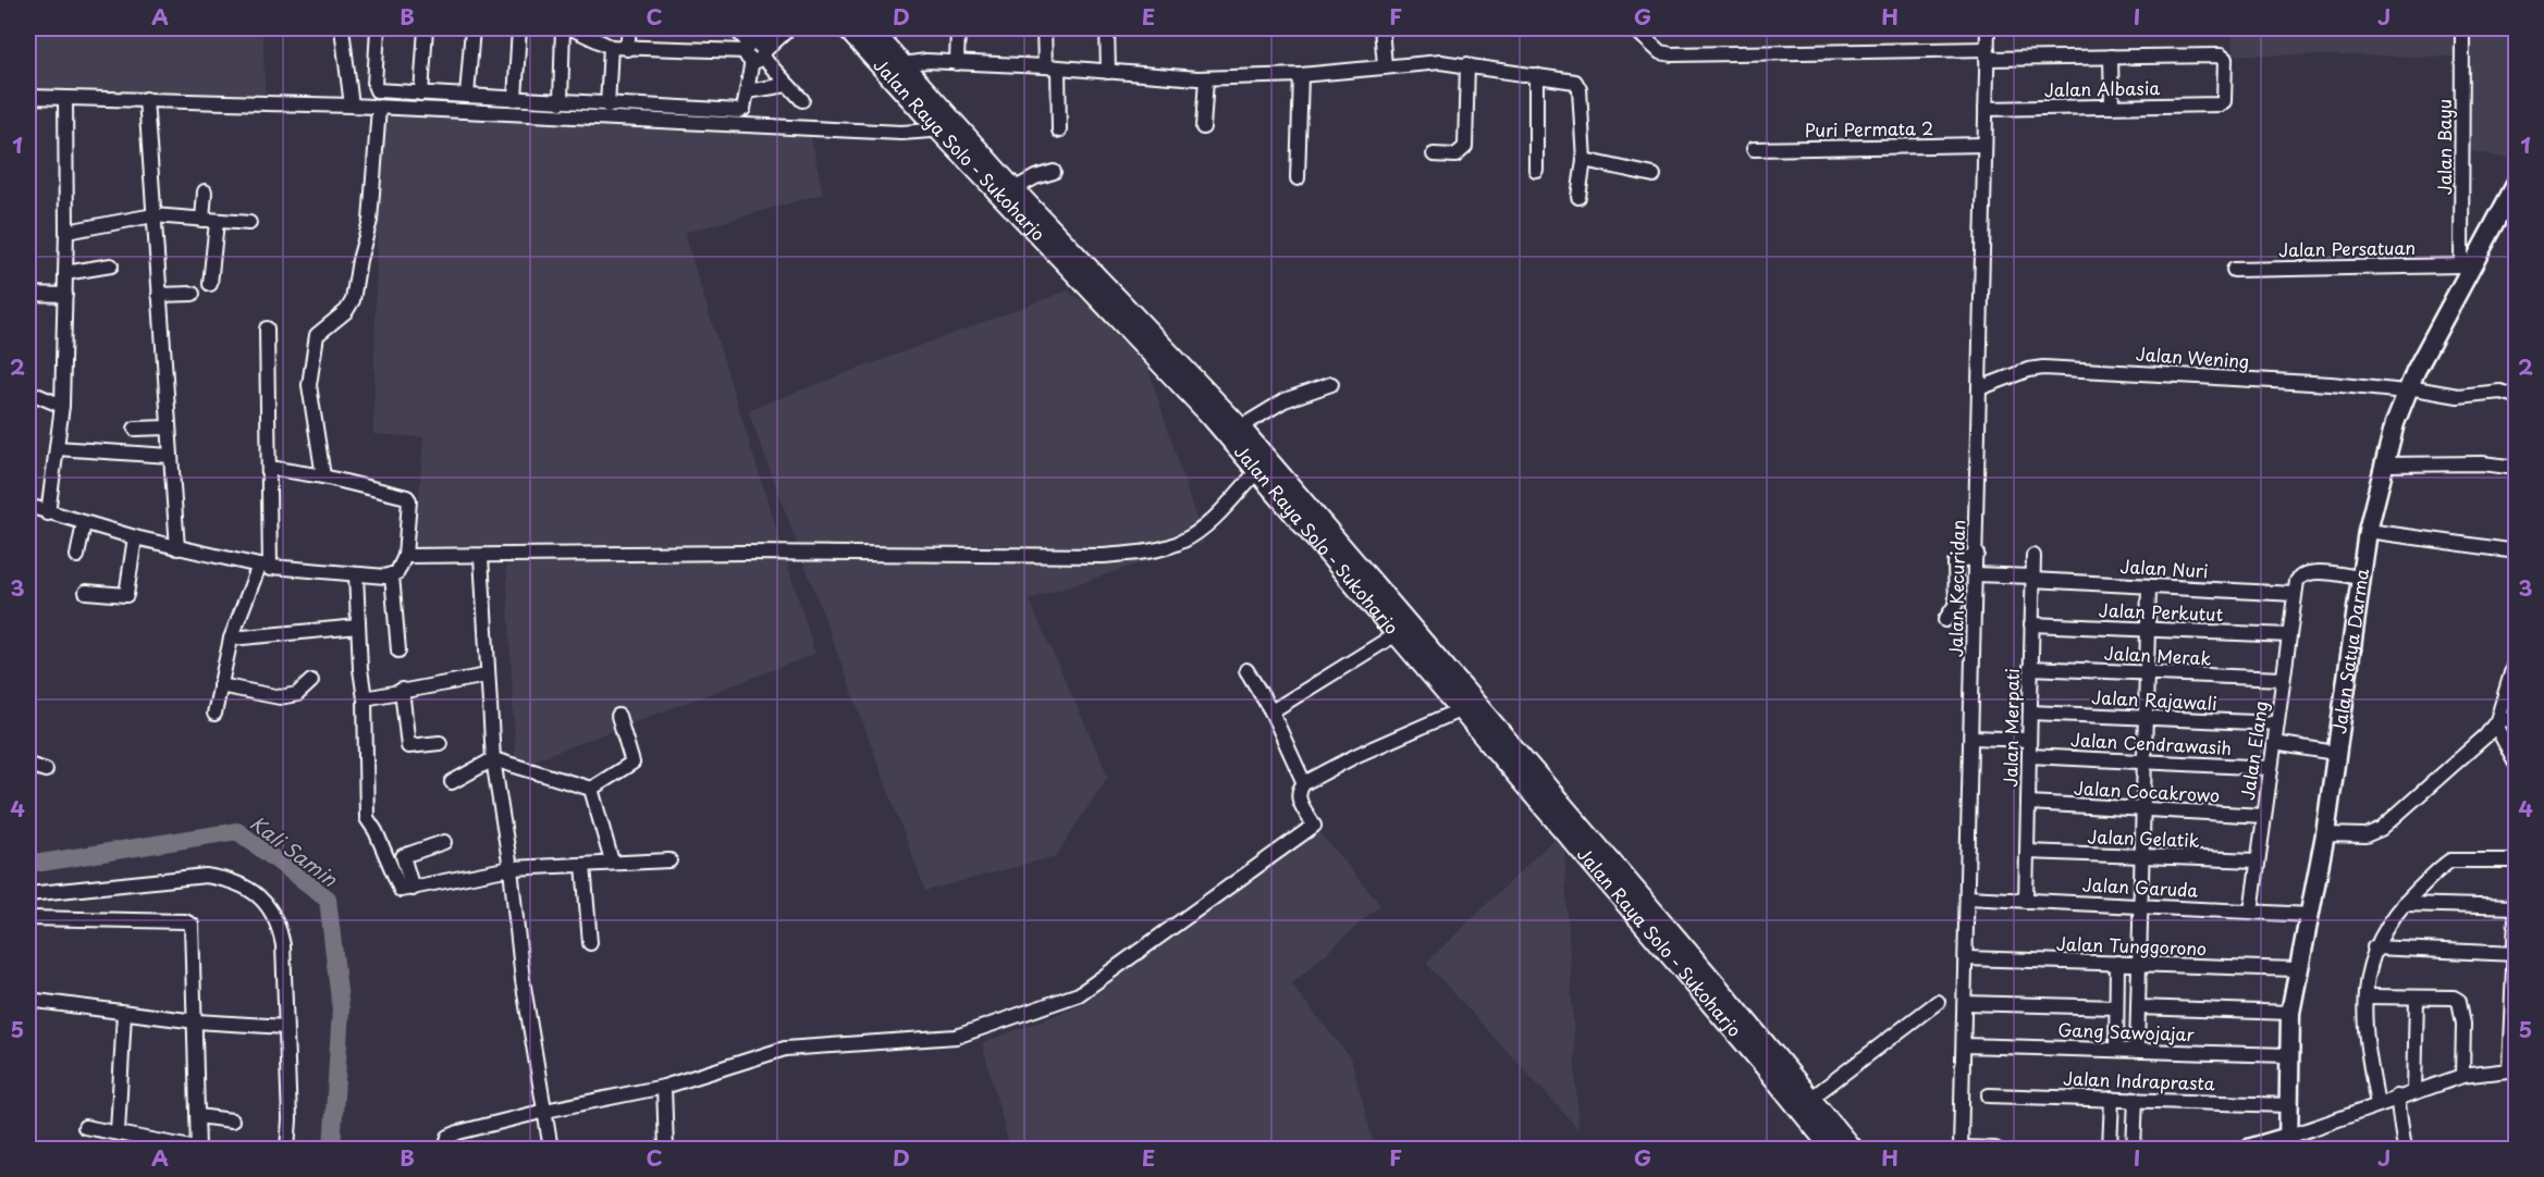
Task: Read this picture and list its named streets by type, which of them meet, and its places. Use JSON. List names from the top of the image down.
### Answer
{
  "streets": {
    "main road": ["Jalan Raya Solo - Sukoharjo", "Jalan Satya Darma"],
    "street": [
      "Jalan Albasia",
      "Puri Permata 2",
      "Jalan Bayu",
      "Jalan Persatuan",
      "Jalan Wening",
      "Jalan Nuri",
      "Jalan Kecuridan",
      "Jalan Perkutut",
      "Jalan Merak",
      "Jalan Rajawali",
      "Jalan Merpati",
      "Jalan Cendrawasih",
      "Jalan Elang",
      "Jalan Cocakrowo",
      "Jalan Gelatik",
      "Jalan Garuda",
      "Jalan Tunggorono",
      "Gang Sawojajar",
      "Jalan Indraprasta"
    ]
  },
  "crossings": [
    ["Jalan Albasia", "Jalan Kecuridan"],
    ["Puri Permata 2", "Jalan Kecuridan"],
    ["Jalan Bayu", "Jalan Persatuan"],
    ["Jalan Bayu", "Jalan Satya Darma"],
    ["Jalan Persatuan", "Jalan Satya Darma"],
    ["Jalan Wening", "Jalan Kecuridan"],
    ["Jalan Wening", "Jalan Satya Darma"],
    ["Jalan Nuri", "Jalan Kecuridan"],
    ["Jalan Nuri", "Jalan Merpati"],
    ["Jalan Nuri", "Jalan Elang"],
    ["Jalan Kecuridan", "Jalan Garuda"],
    ["Jalan Kecuridan", "Jalan Tunggorono"],
    ["Jalan Kecuridan", "Gang Sawojajar"],
    ["Jalan Perkutut", "Jalan Merpati"],
    ["Jalan Perkutut", "Jalan Elang"],
    ["Jalan Satya Darma", "Jalan Garuda"],
    ["Jalan Satya Darma", "Jalan Tunggorono"],
    ["Jalan Satya Darma", "Gang Sawojajar"],
    ["Jalan Satya Darma", "Jalan Indraprasta"],
    ["Jalan Merak", "Jalan Merpati"],
    ["Jalan Merak", "Jalan Elang"],
    ["Jalan Rajawali", "Jalan Merpati"],
    ["Jalan Rajawali", "Jalan Elang"],
    ["Jalan Merpati", "Jalan Cendrawasih"],
    ["Jalan Merpati", "Jalan Cocakrowo"],
    ["Jalan Merpati", "Jalan Gelatik"],
    ["Jalan Merpati", "Jalan Garuda"],
    ["Jalan Cendrawasih", "Jalan Elang"],
    ["Jalan Elang", "Jalan Cocakrowo"],
    ["Jalan Elang", "Jalan Gelatik"],
    ["Jalan Elang", "Jalan Garuda"]
  ],
  "water": ["Kali Samin"],
  "grid": {
    "columns": [
      "A",
      "B",
      "C",
      "D",
      "E",
      "F",
      "G",
      "H",
      "I",
      "J"
    ],
    "rows": [
      "1",
      "2",
      "3",
      "4",
      "5"
    ]
  }
}
